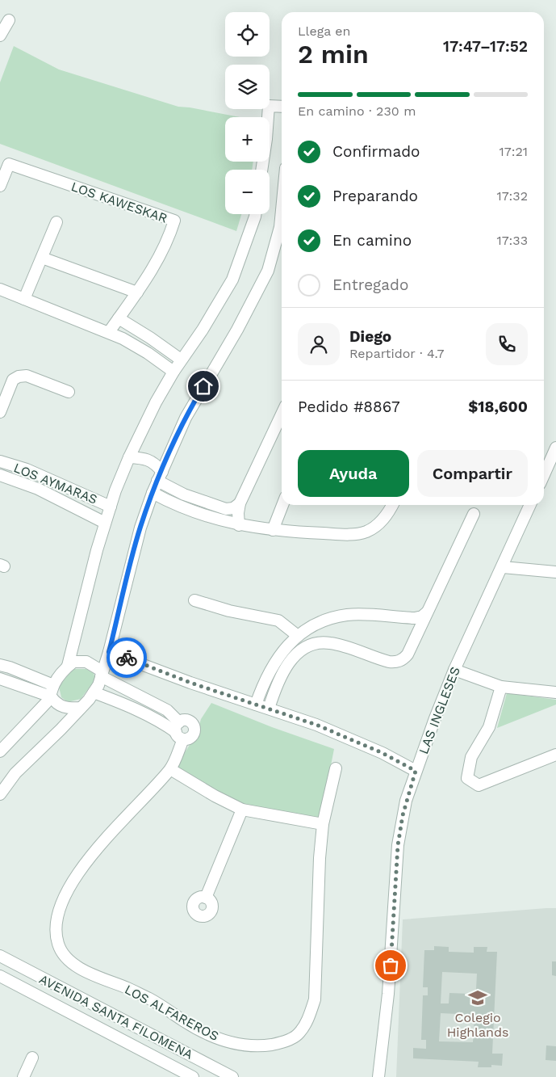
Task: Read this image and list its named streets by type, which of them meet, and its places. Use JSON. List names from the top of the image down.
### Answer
{
  "streets": {
    "street": [
      "LOS KAWESKAR",
      "LOS AYMARAS",
      "LAS INGLESES",
      "LOS ALFAREROS",
      "AVENIDA SANTA FILOMENA"
    ]
  },
  "places": {
    "school or university": ["Colegio Highlands"]
  },
  "page": {
    "map_buttons": ["+", "−"],
    "heading": ["2 min", "Llega en", "17:47–17:52"],
    "panel": [
      "Diego",
      "Repartidor · 4.7",
      "Pedido #8867",
      "$18,600"
    ],
    "bar": "En camino · 230 m",
    "list": [
      ["Confirmado", "17:21"],
      ["Preparando", "17:32"],
      ["En camino", "17:33"],
      "Entregado"
    ],
    "buttons": ["Ayuda", "Compartir"]
  }
}
